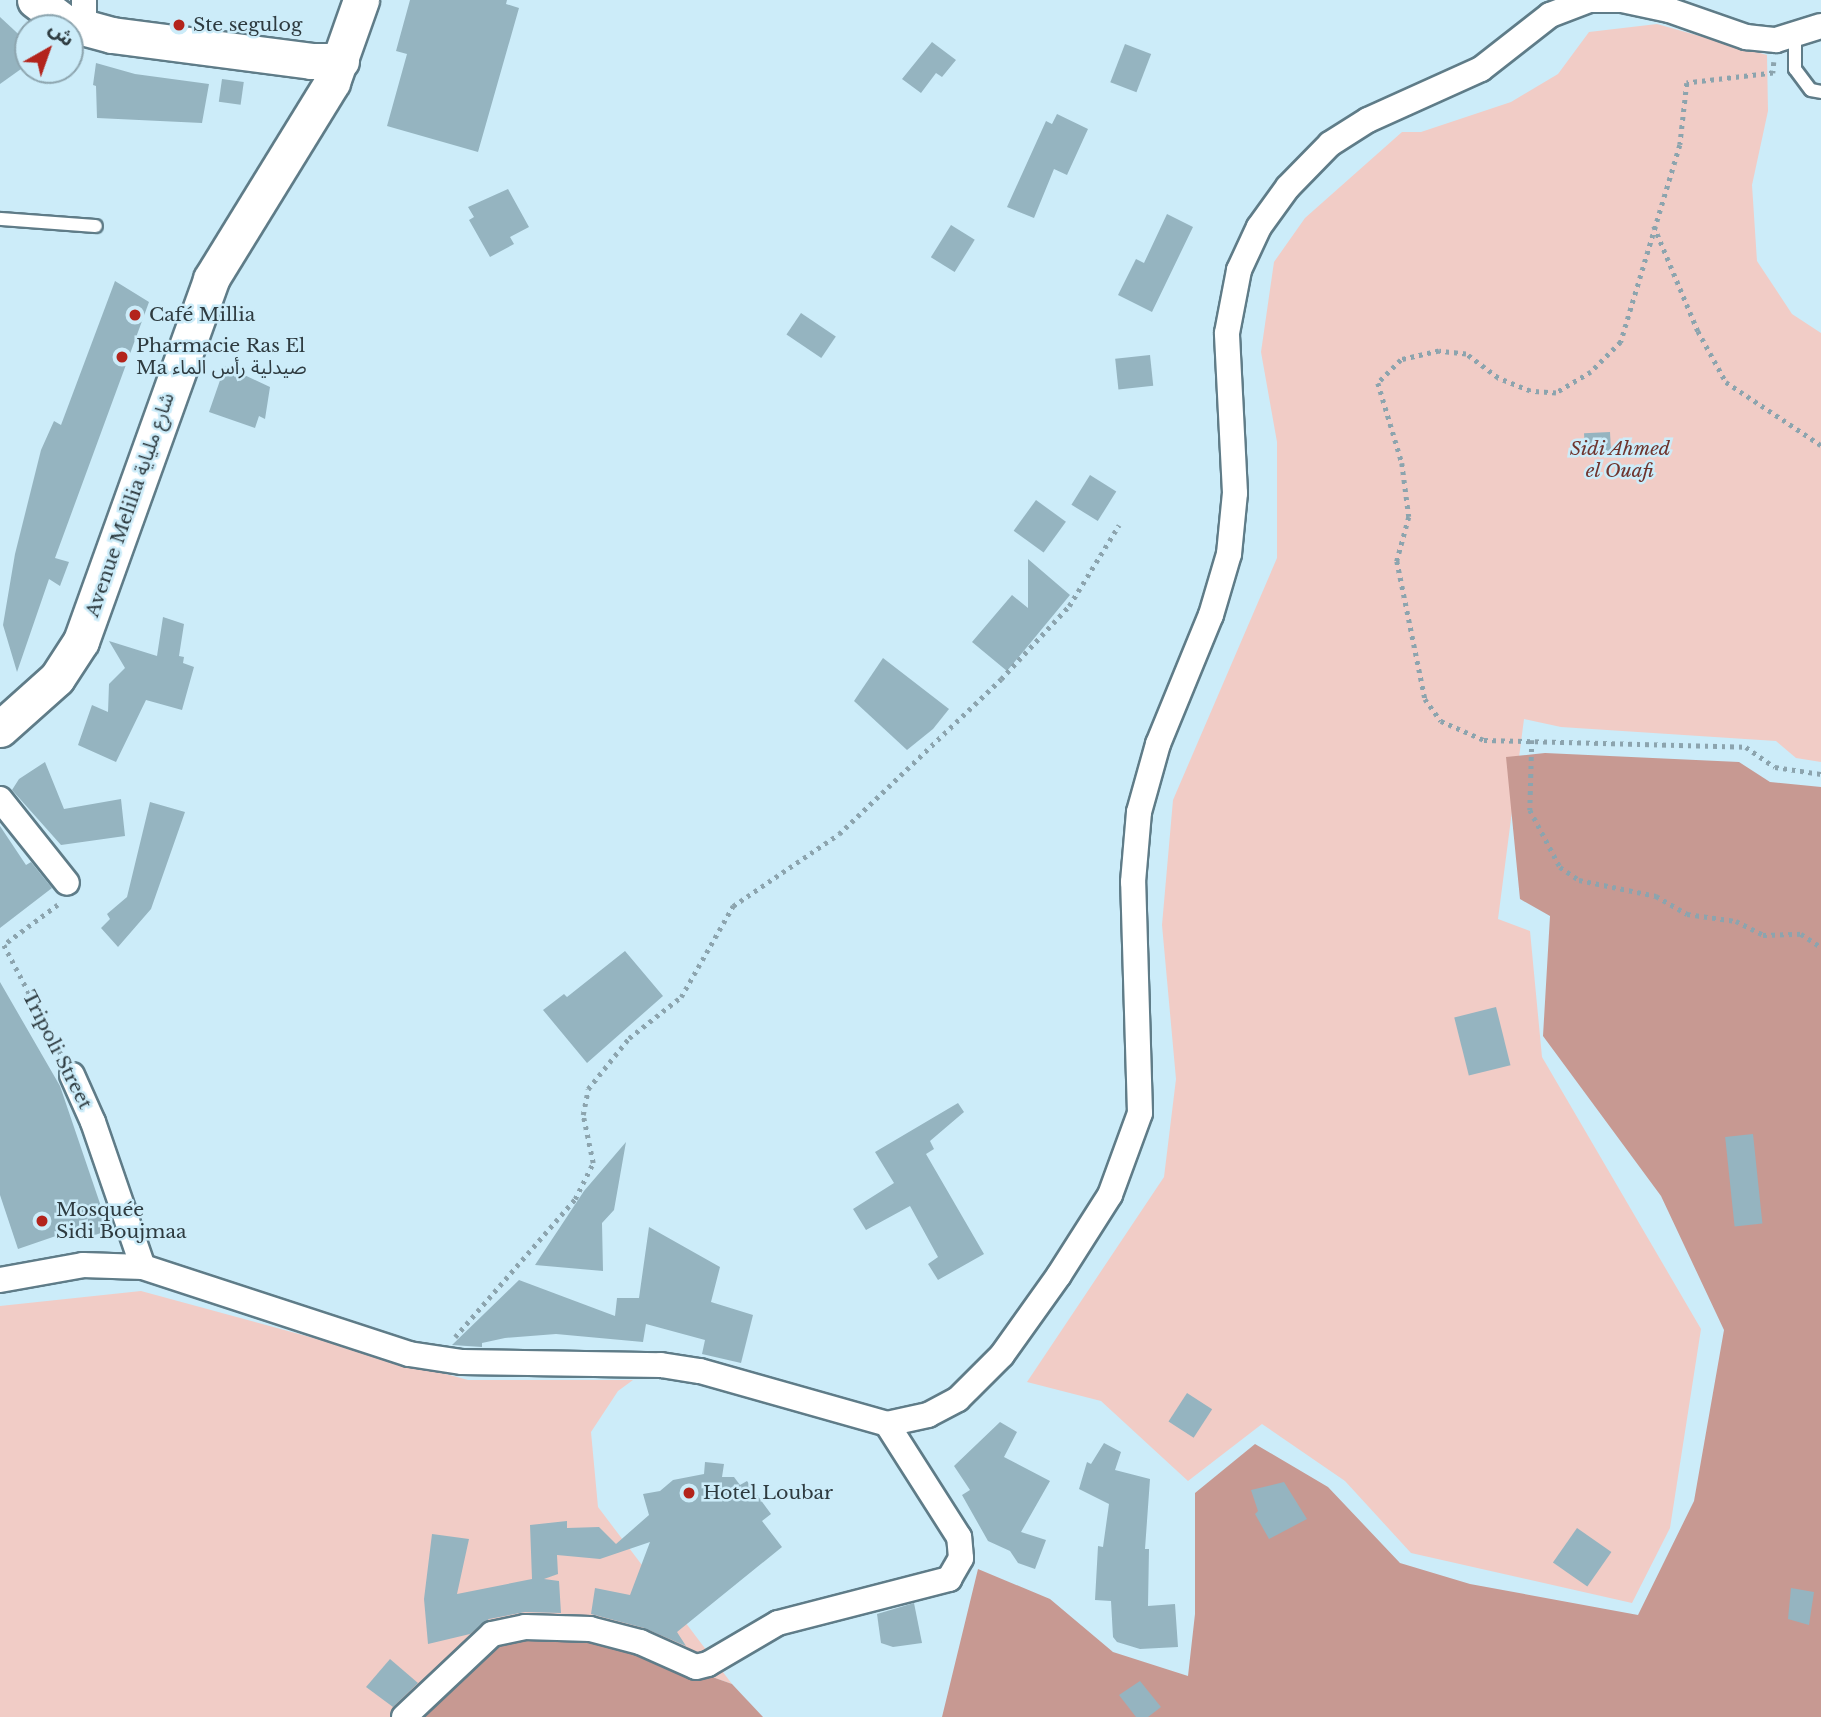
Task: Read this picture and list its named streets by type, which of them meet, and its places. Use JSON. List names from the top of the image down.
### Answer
{
  "streets": {
    "street": ["Avenue Melilia شارع ملياية", "Tripoli Street"]
  },
  "parks": ["Sidi Ahmed el Ouafi"],
  "places": [
    "Ste segulog",
    "Café Millia",
    "Pharmacie Ras El Ma صيدلية رأس الماء",
    "Mosquée Sidi Boujmaa",
    "Hotel Loubar"
  ],
  "north": "top right"
}
